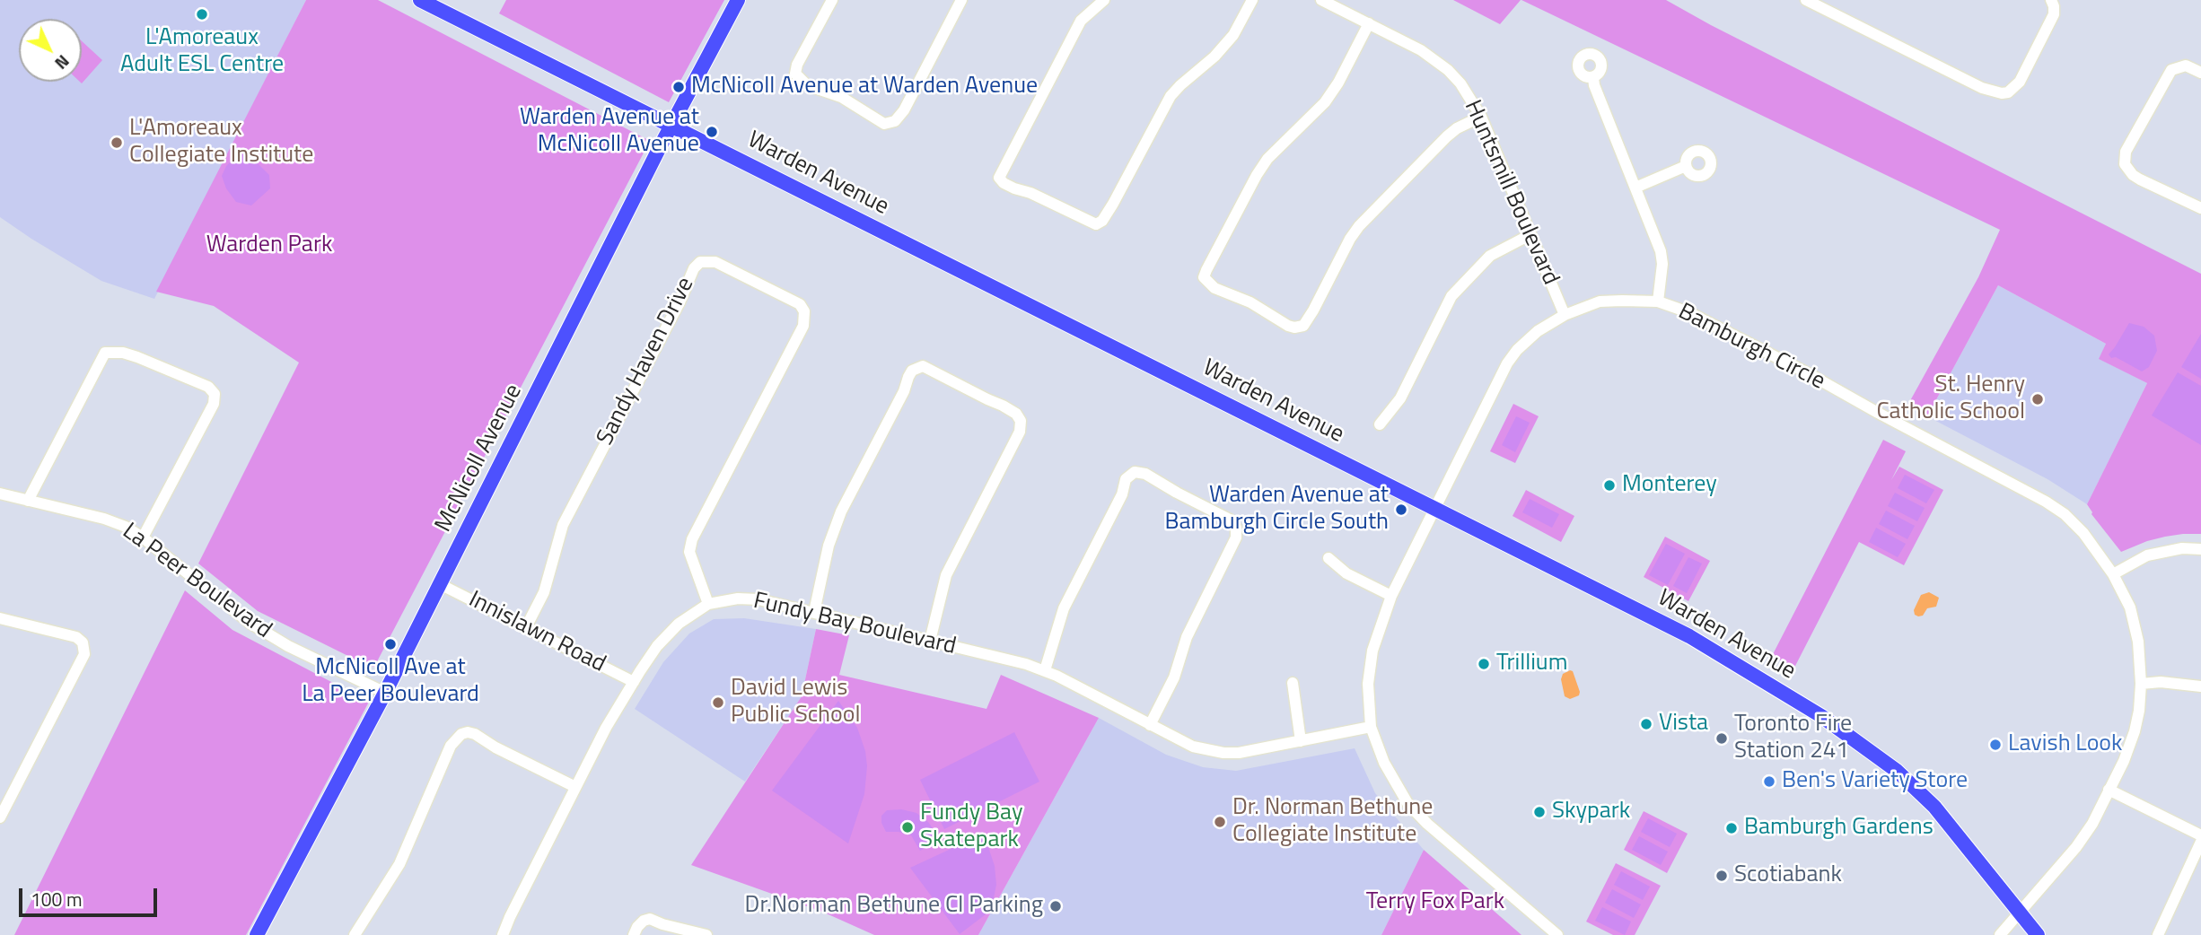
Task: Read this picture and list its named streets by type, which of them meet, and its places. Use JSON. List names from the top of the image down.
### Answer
{
  "streets": {
    "main road": ["Warden Avenue", "McNicoll Avenue"],
    "street": [
      "Huntsmill Boulevard",
      "Bamburgh Circle",
      "Sandy Haven Drive",
      "La Peer Boulevard",
      "Fundy Bay Boulevard",
      "Innislawn Road"
    ]
  },
  "crossings": [
    ["Warden Avenue", "Bamburgh Circle"],
    ["Warden Avenue", "McNicoll Avenue"],
    ["Huntsmill Boulevard", "Bamburgh Circle"],
    ["Bamburgh Circle", "Fundy Bay Boulevard"],
    ["Sandy Haven Drive", "Fundy Bay Boulevard"],
    ["Sandy Haven Drive", "Innislawn Road"],
    ["McNicoll Avenue", "La Peer Boulevard"],
    ["McNicoll Avenue", "Innislawn Road"],
    ["Fundy Bay Boulevard", "Innislawn Road"]
  ],
  "parks": ["Warden Park", "Terry Fox Park"],
  "places": [
    "L'Amoreaux Adult ESL Centre",
    "McNicoll Avenue at Warden Avenue",
    "Warden Avenue at McNicoll Avenue",
    "L'Amoreaux Collegiate Institute",
    "St. Henry Catholic School",
    "Monterey",
    "Warden Avenue at Bamburgh Circle South",
    "McNicoll Ave at La Peer Boulevard",
    "Trillium",
    "David Lewis Public School",
    "Vista",
    "Toronto Fire Station 241",
    "Lavish Look",
    "Ben's Variety Store",
    "Skypark",
    "Dr. Norman Bethune Collegiate Institute",
    "Fundy Bay Skatepark",
    "Bamburgh Gardens",
    "Scotiabank",
    "Dr.Norman Bethune CI Parking"
  ],
  "scale_bar": "100 m",
  "north": "bottom right"
}
